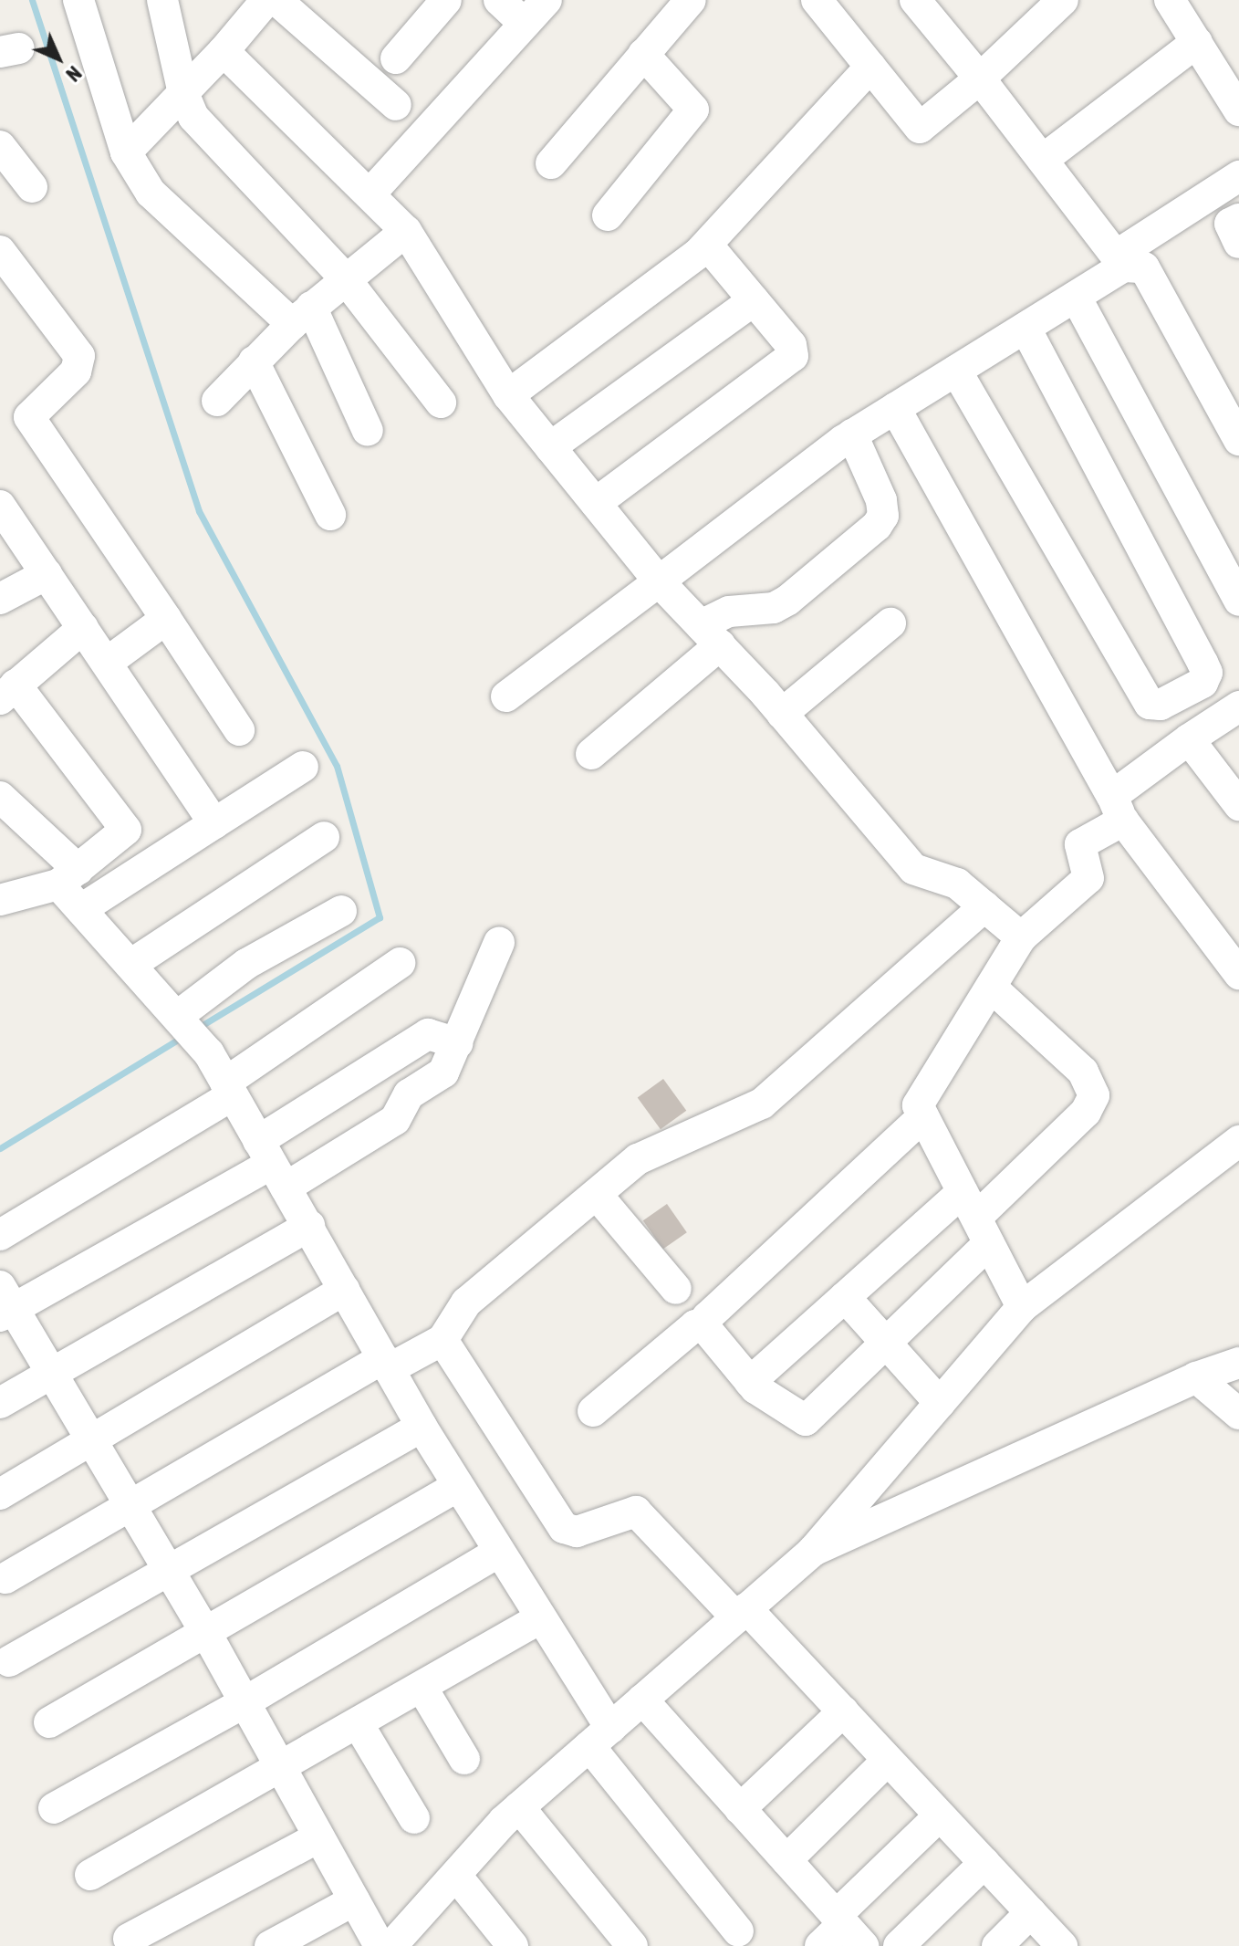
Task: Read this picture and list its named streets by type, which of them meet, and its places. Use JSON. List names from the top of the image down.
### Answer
{
  "north": "bottom right"
}
